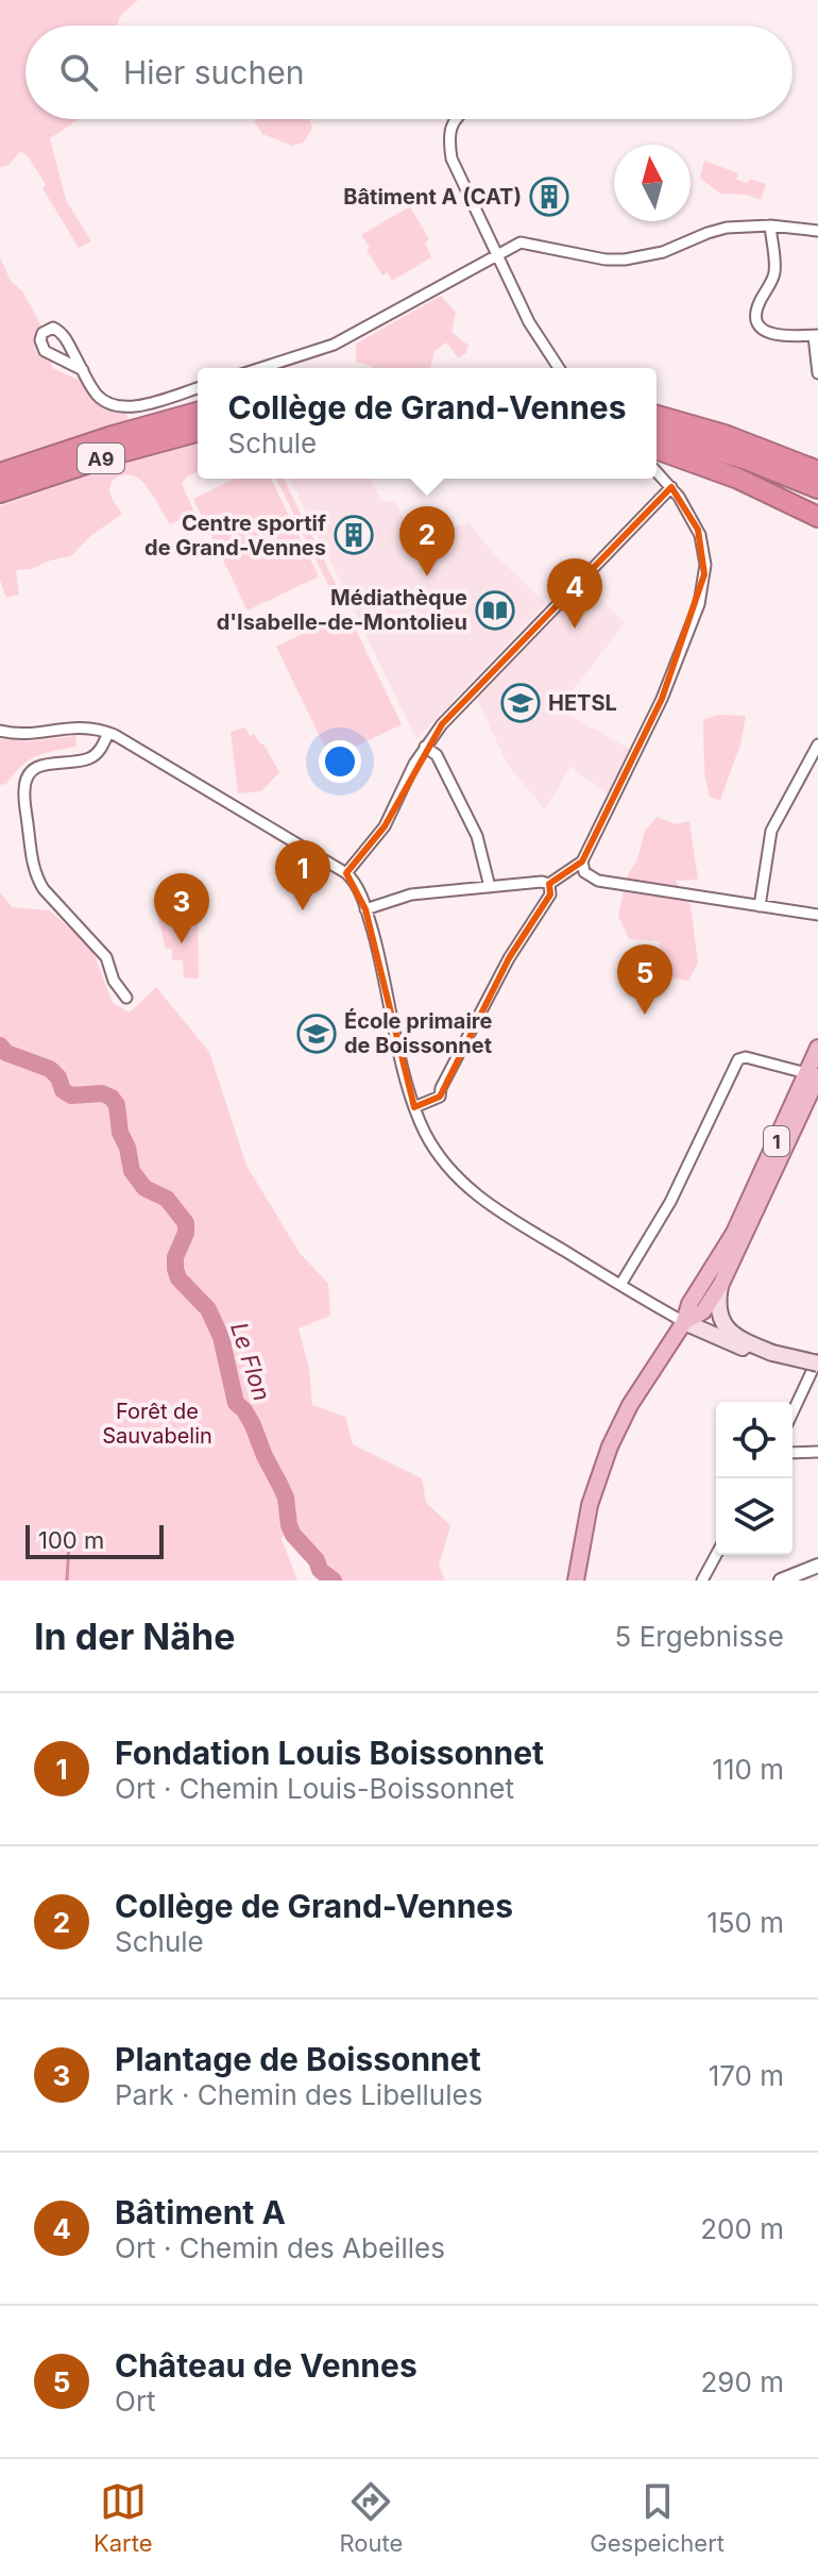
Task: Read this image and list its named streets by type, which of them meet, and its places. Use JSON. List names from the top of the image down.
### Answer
{
  "streets": {
    "highway": ["A9"],
    "main road": ["1"]
  },
  "water": ["Le Flon"],
  "parks": ["Forêt de Sauvabelin"],
  "places": {
    "building": ["Bâtiment A (CAT)", "Centre sportif de Grand-Vennes"],
    "library": ["Médiathèque d'Isabelle-de-Montolieu"],
    "school or university": ["HETSL", "École primaire de Boissonnet"]
  },
  "scale_bar": "100 m",
  "north": "top",
  "page": {
    "search": "Hier suchen",
    "popup": ["Collège de Grand-Vennes", "Schule"],
    "pins": [
      "2",
      "4",
      "1",
      "3",
      "5"
    ],
    "scale": "100 m",
    "heading": ["In der Nähe", "5 Ergebnisse"],
    "list": [
      {
        "mark": "1",
        "name": "Fondation Louis Boissonnet",
        "note": "Ort · Chemin Louis-Boissonnet",
        "value": "110 m"
      },
      {
        "mark": "2",
        "name": "Collège de Grand-Vennes",
        "note": "Schule",
        "value": "150 m"
      },
      {
        "mark": "3",
        "name": "Plantage de Boissonnet",
        "note": "Park · Chemin des Libellules",
        "value": "170 m"
      },
      {
        "mark": "4",
        "name": "Bâtiment A",
        "note": "Ort · Chemin des Abeilles",
        "value": "200 m"
      },
      {
        "mark": "5",
        "name": "Château de Vennes",
        "note": "Ort",
        "value": "290 m"
      }
    ],
    "nav": ["Karte", "Route", "Gespeichert"]
  }
}
